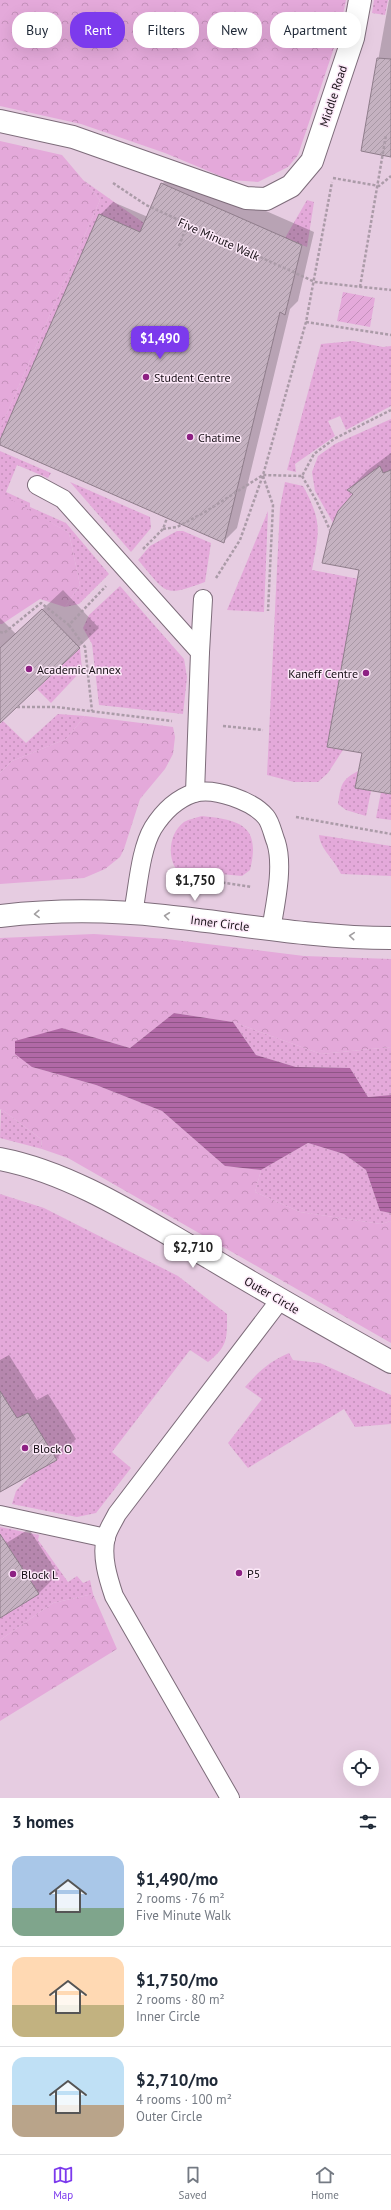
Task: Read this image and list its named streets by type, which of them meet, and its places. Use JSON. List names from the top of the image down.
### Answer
{
  "streets": {
    "street": ["Middle Road", "Inner Circle", "Outer Circle"],
    "path": ["Five Minute Walk"]
  },
  "one_way": ["Inner Circle"],
  "places": [
    "Student Centre",
    "Chatime",
    "Academic Annex",
    "Kaneff Centre",
    "Block O",
    "P5",
    "Block L"
  ],
  "page": {
    "chip": [
      "Buy",
      "Rent",
      "Filters",
      "New",
      "Apartment"
    ],
    "price": ["$1,490", "$1,750", "$2,710"],
    "heading": "3 homes",
    "list": [
      {
        "name": "$1,490/mo",
        "note": "2 rooms · 76 m² · Five Minute Walk"
      },
      {
        "name": "$1,750/mo",
        "note": "2 rooms · 80 m² · Inner Circle"
      },
      {
        "name": "$2,710/mo",
        "note": "4 rooms · 100 m² · Outer Circle"
      }
    ],
    "tabs": ["Map", "Saved", "Home"]
  }
}
